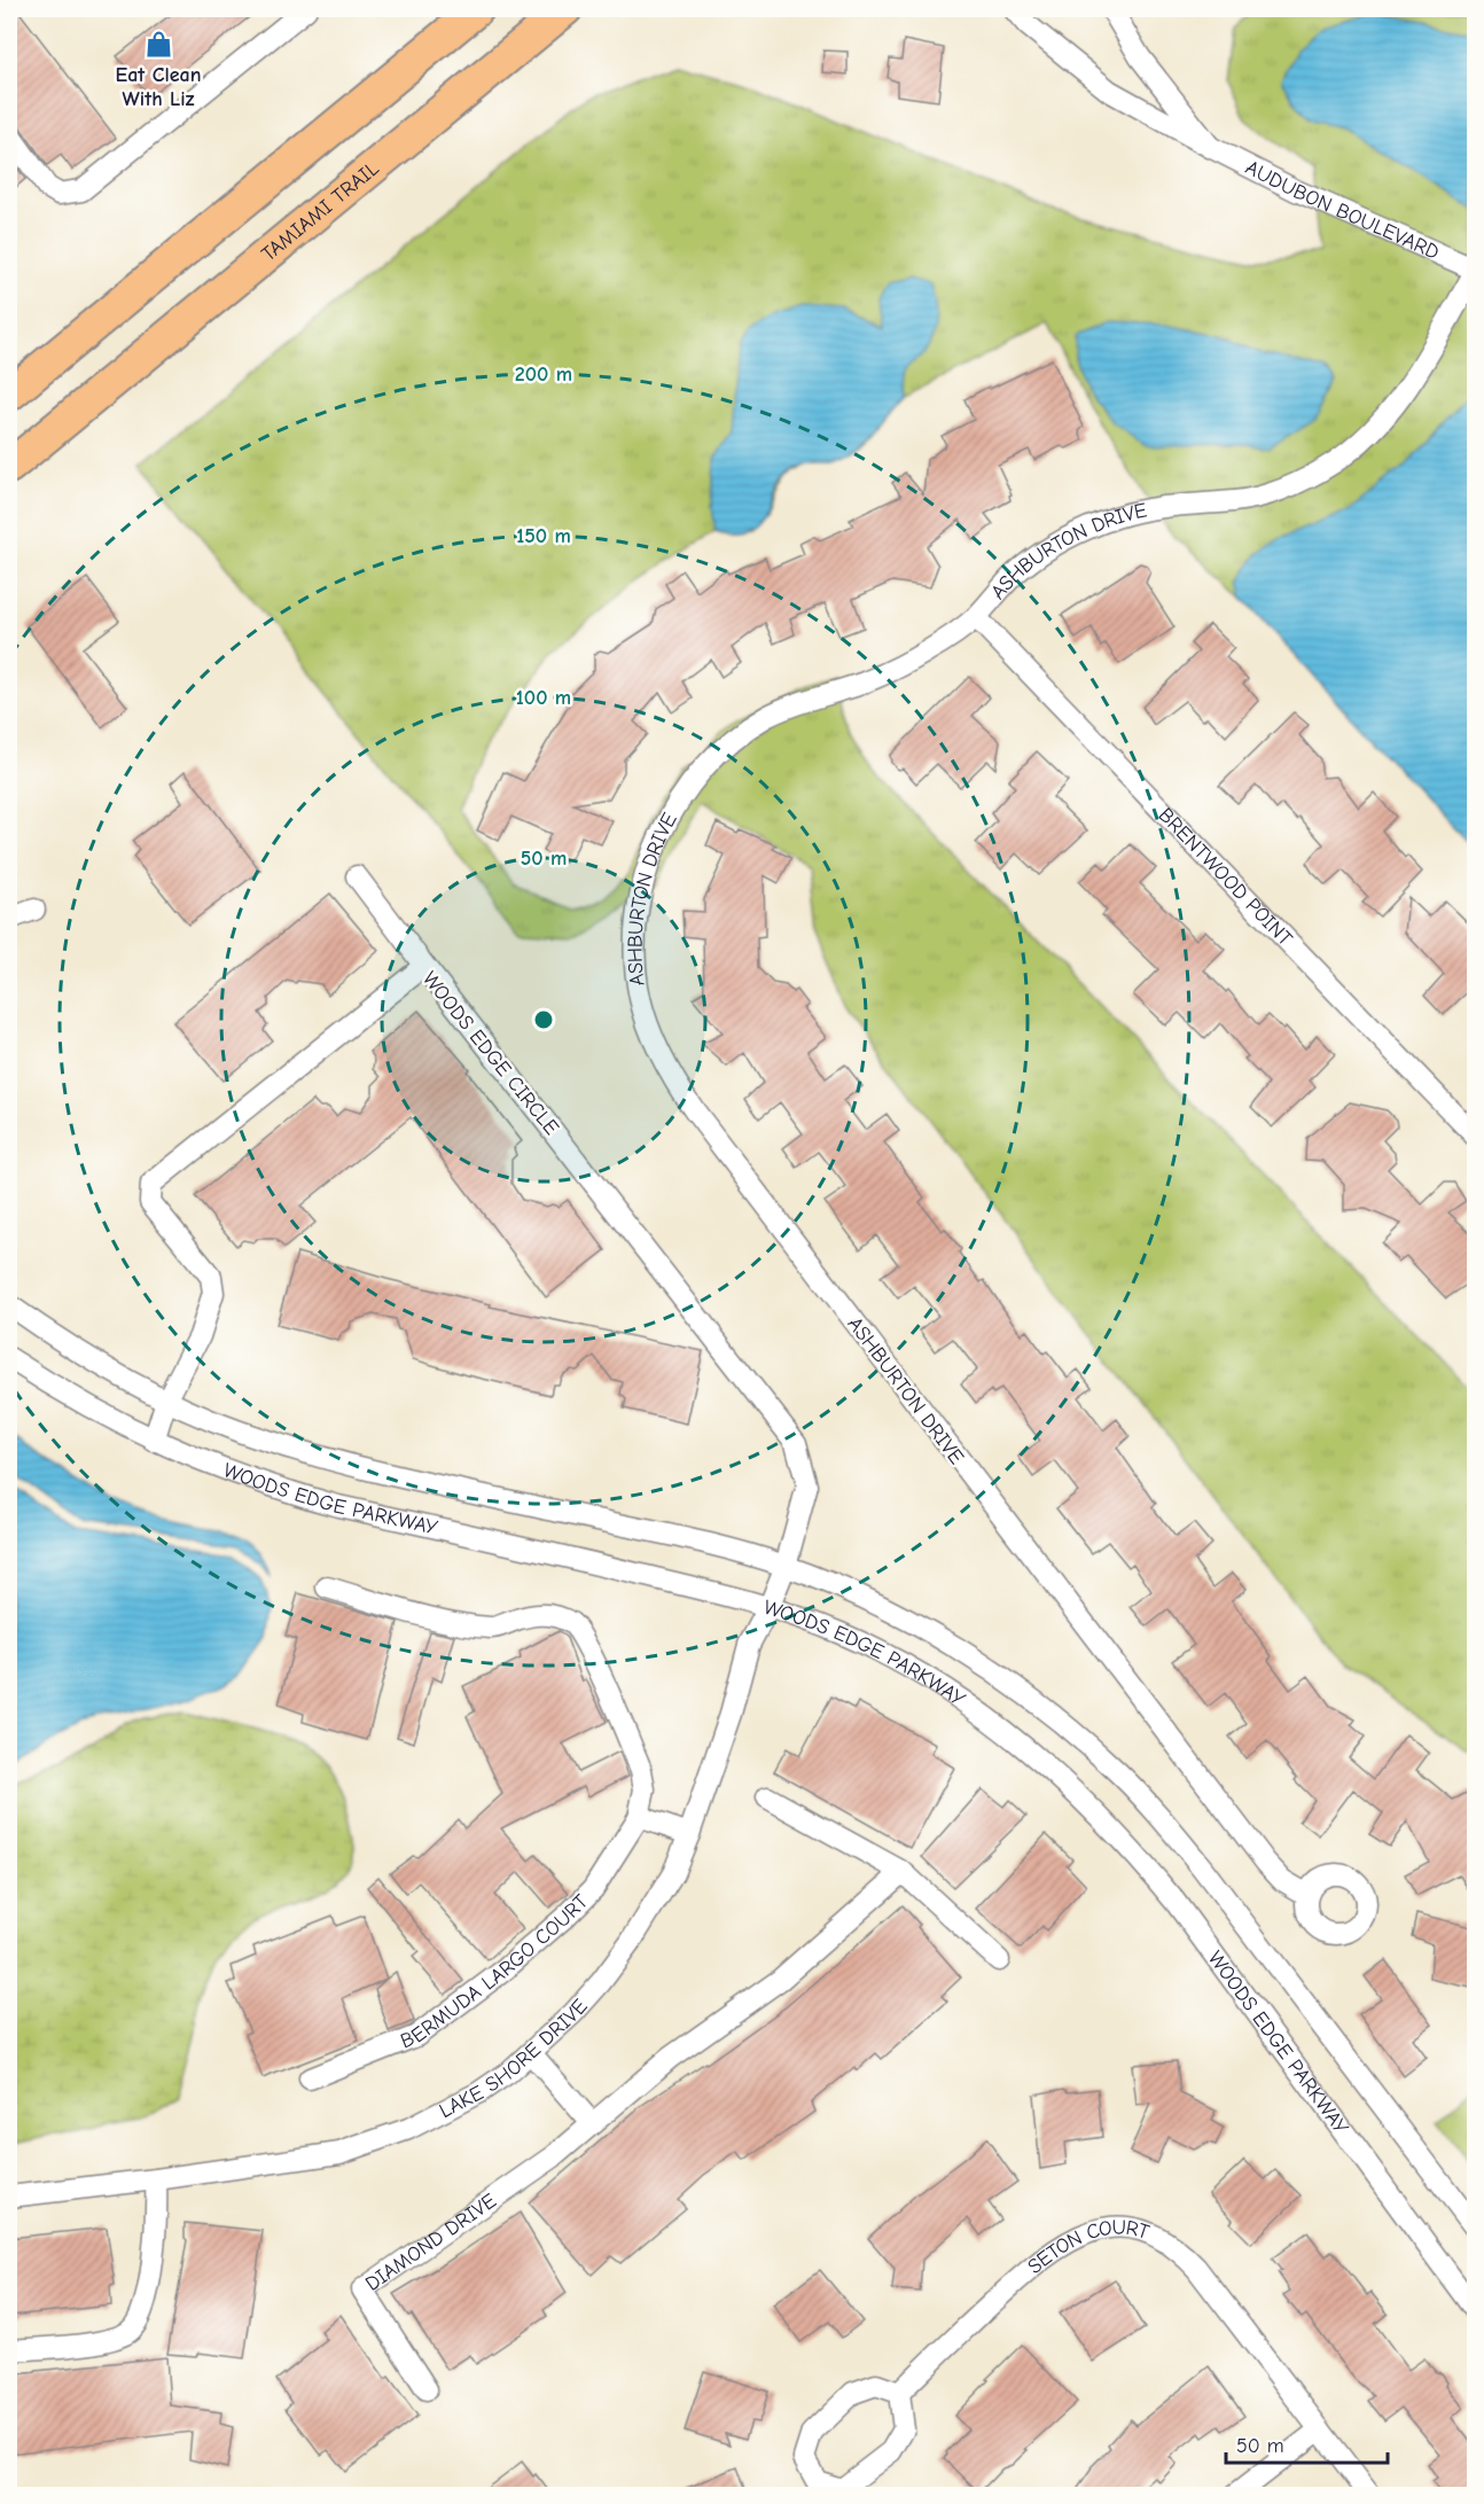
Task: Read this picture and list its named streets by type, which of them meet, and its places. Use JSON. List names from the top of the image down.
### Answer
{
  "streets": {
    "main road": ["TAMIAMI TRAIL"],
    "street": [
      "AUDUBON BOULEVARD",
      "ASHBURTON DRIVE",
      "BRENTWOOD POINT",
      "WOODS EDGE CIRCLE",
      "WOODS EDGE PARKWAY",
      "BERMUDA LARGO COURT",
      "LAKE SHORE DRIVE",
      "DIAMOND DRIVE",
      "SETON COURT"
    ]
  },
  "crossings": [
    ["AUDUBON BOULEVARD", "ASHBURTON DRIVE"],
    ["ASHBURTON DRIVE", "BRENTWOOD POINT"],
    ["WOODS EDGE CIRCLE", "WOODS EDGE PARKWAY"],
    ["WOODS EDGE CIRCLE", "LAKE SHORE DRIVE"],
    ["WOODS EDGE PARKWAY", "LAKE SHORE DRIVE"]
  ],
  "places": {
    "shop": ["Eat Clean With Liz"]
  },
  "scale_bar": "50 m",
  "rings": [
    "200 m",
    "150 m",
    "100 m",
    "50 m"
  ]
}
